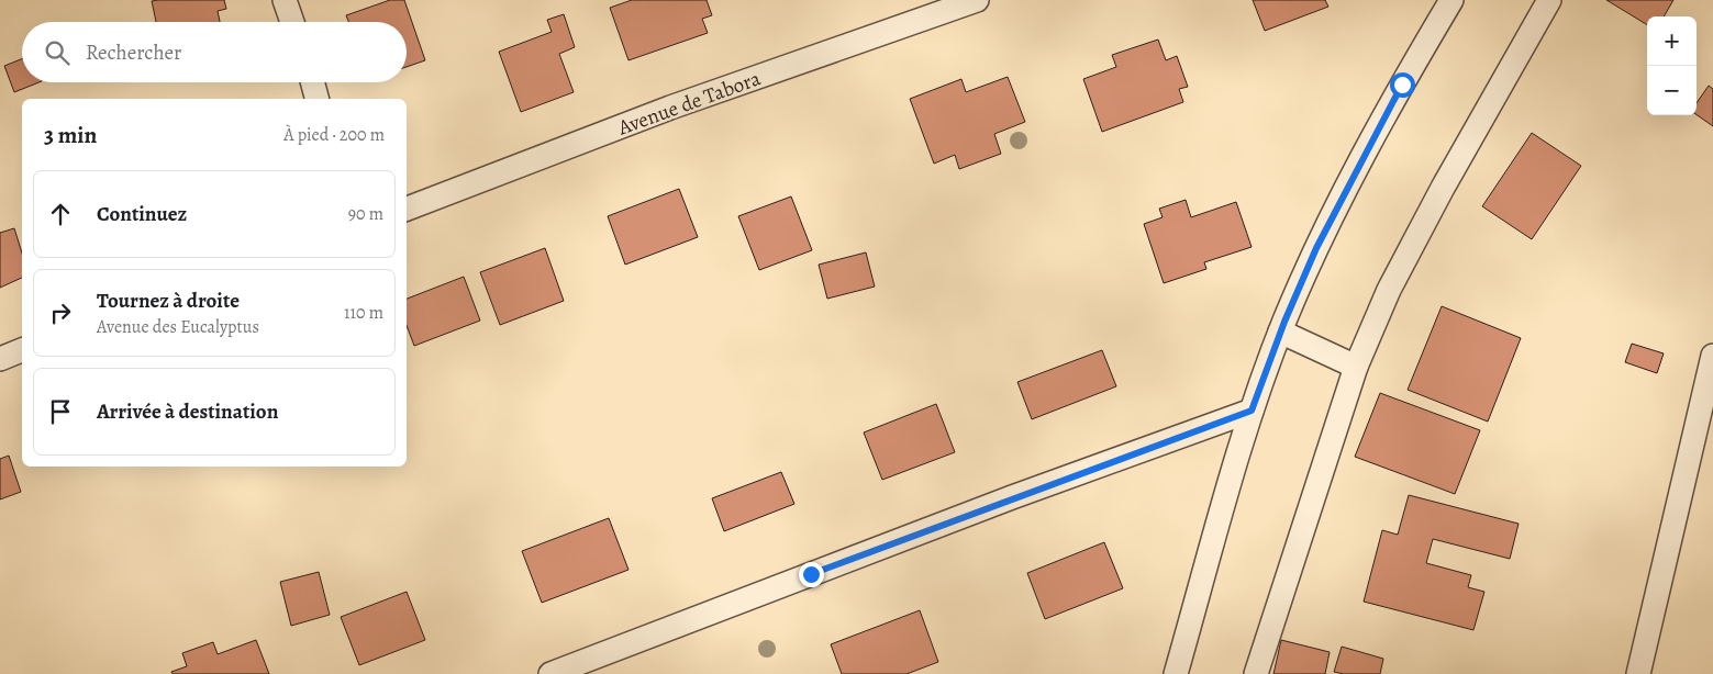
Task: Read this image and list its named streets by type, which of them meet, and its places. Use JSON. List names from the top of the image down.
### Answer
{
  "streets": {
    "street": ["Avenue de Tabora"]
  },
  "page": {
    "map_buttons": ["+", "−"],
    "search": "Rechercher",
    "heading": ["3 min", "À pied · 200 m"],
    "list": [
      ["Continuez", "90 m"],
      ["Tournez à droite", "Avenue des Eucalyptus", "110 m"],
      "Arrivée à destination"
    ]
  }
}
